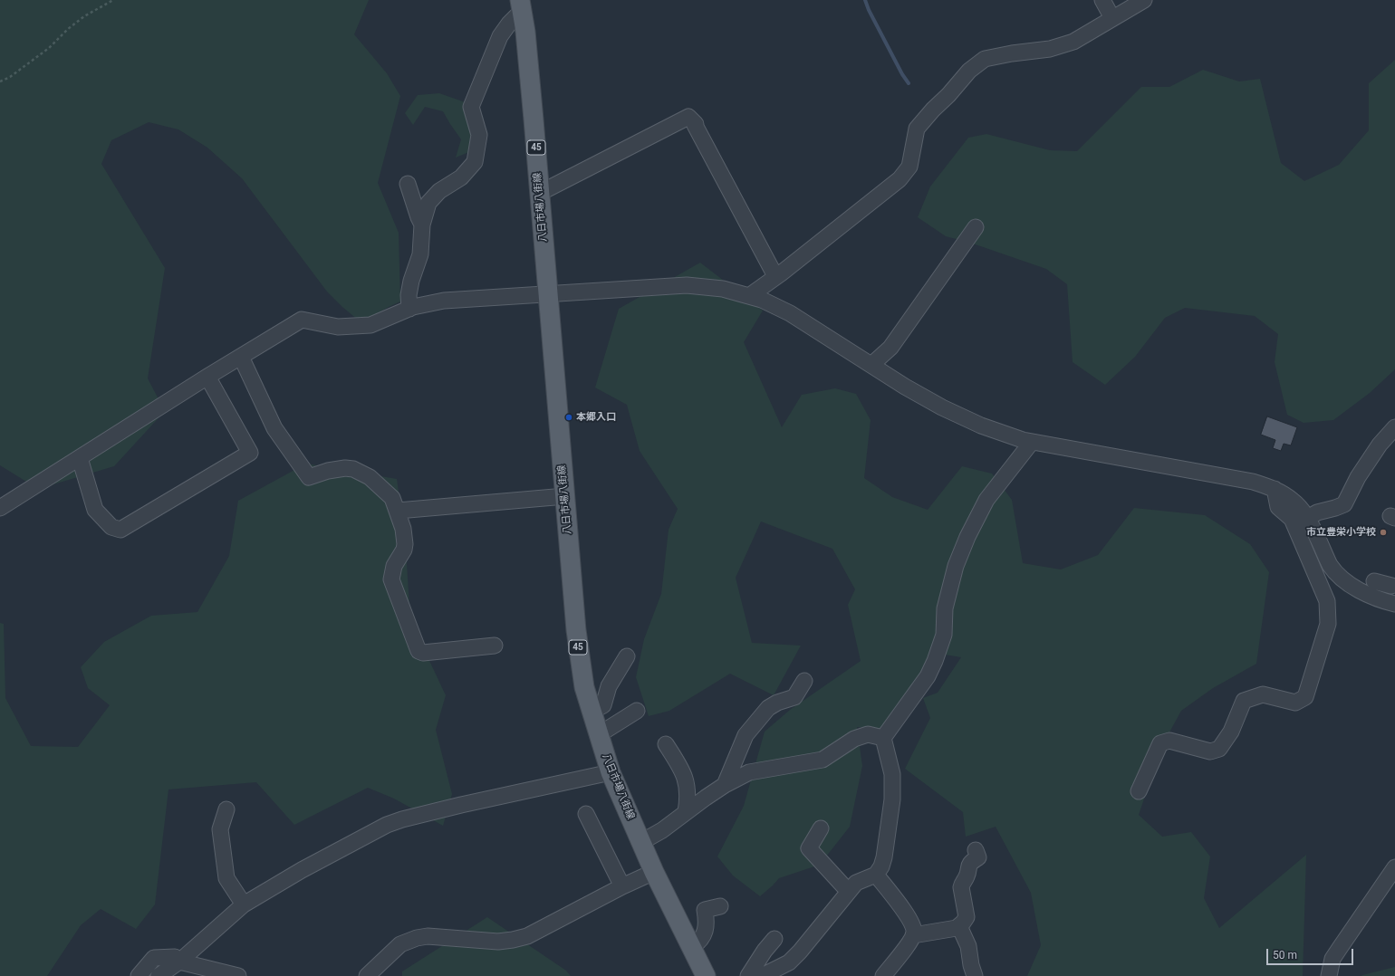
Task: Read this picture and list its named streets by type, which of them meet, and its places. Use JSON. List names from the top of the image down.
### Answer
{
  "streets": {
    "main road": ["45", "八日市場八街線"]
  },
  "places": ["本郷入口", "市立豊栄小学校"],
  "scale_bar": "50 m"
}
